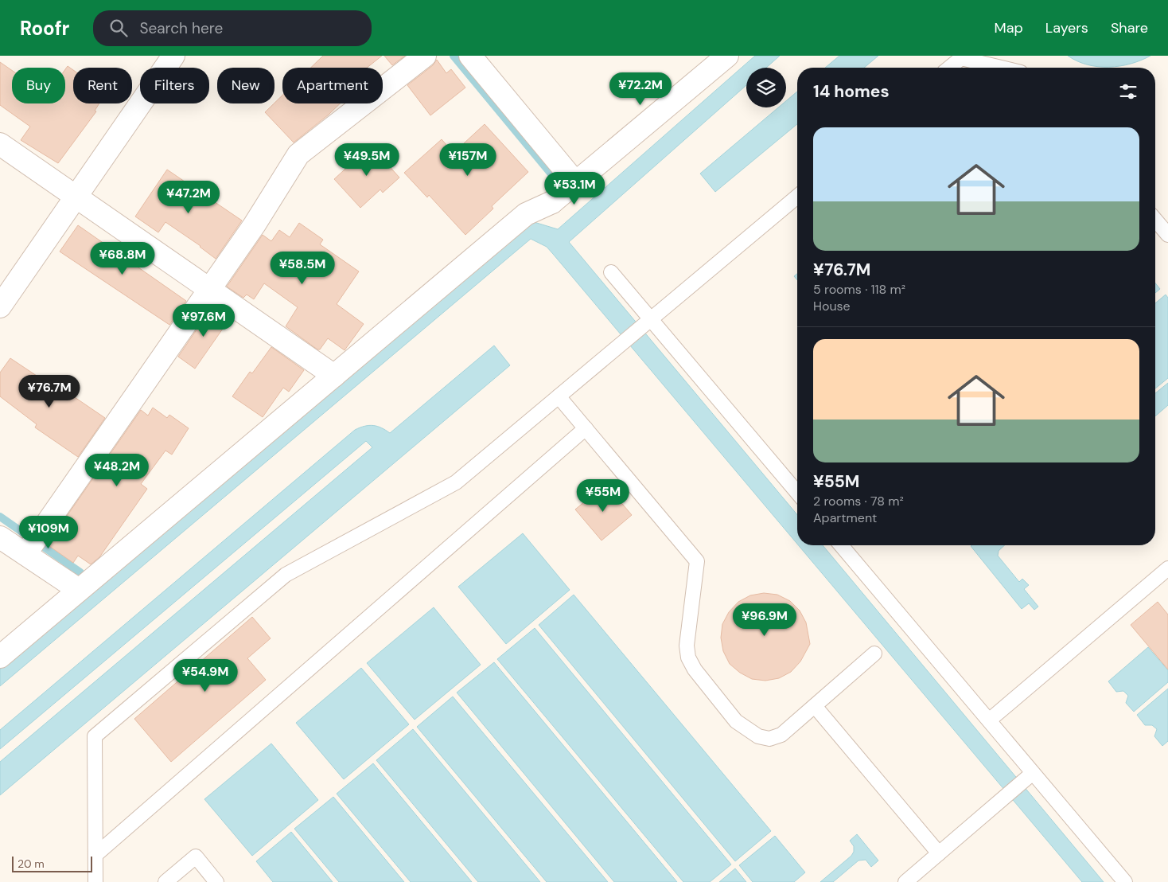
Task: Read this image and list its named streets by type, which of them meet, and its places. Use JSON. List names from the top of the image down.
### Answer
{
  "scale_bar": "20 m",
  "page": {
    "header": "Roofr",
    "search": "Search here",
    "nav": ["Map", "Layers", "Share"],
    "chip": [
      "Buy",
      "Rent",
      "Filters",
      "New",
      "Apartment"
    ],
    "heading": "14 homes",
    "price": [
      "¥72.2M",
      "¥49.5M",
      "¥157M",
      "¥53.1M",
      "¥47.2M",
      "¥68.8M",
      "¥58.5M",
      "¥97.6M",
      "¥76.7M",
      "¥48.2M",
      "¥55M",
      "¥109M",
      "¥96.9M",
      "¥54.9M"
    ],
    "list": [
      {
        "name": "¥76.7M",
        "note": "5 rooms · 118 m² · House"
      },
      {
        "name": "¥55M",
        "note": "2 rooms · 78 m² · Apartment"
      }
    ],
    "scale": "20 m"
  }
}
